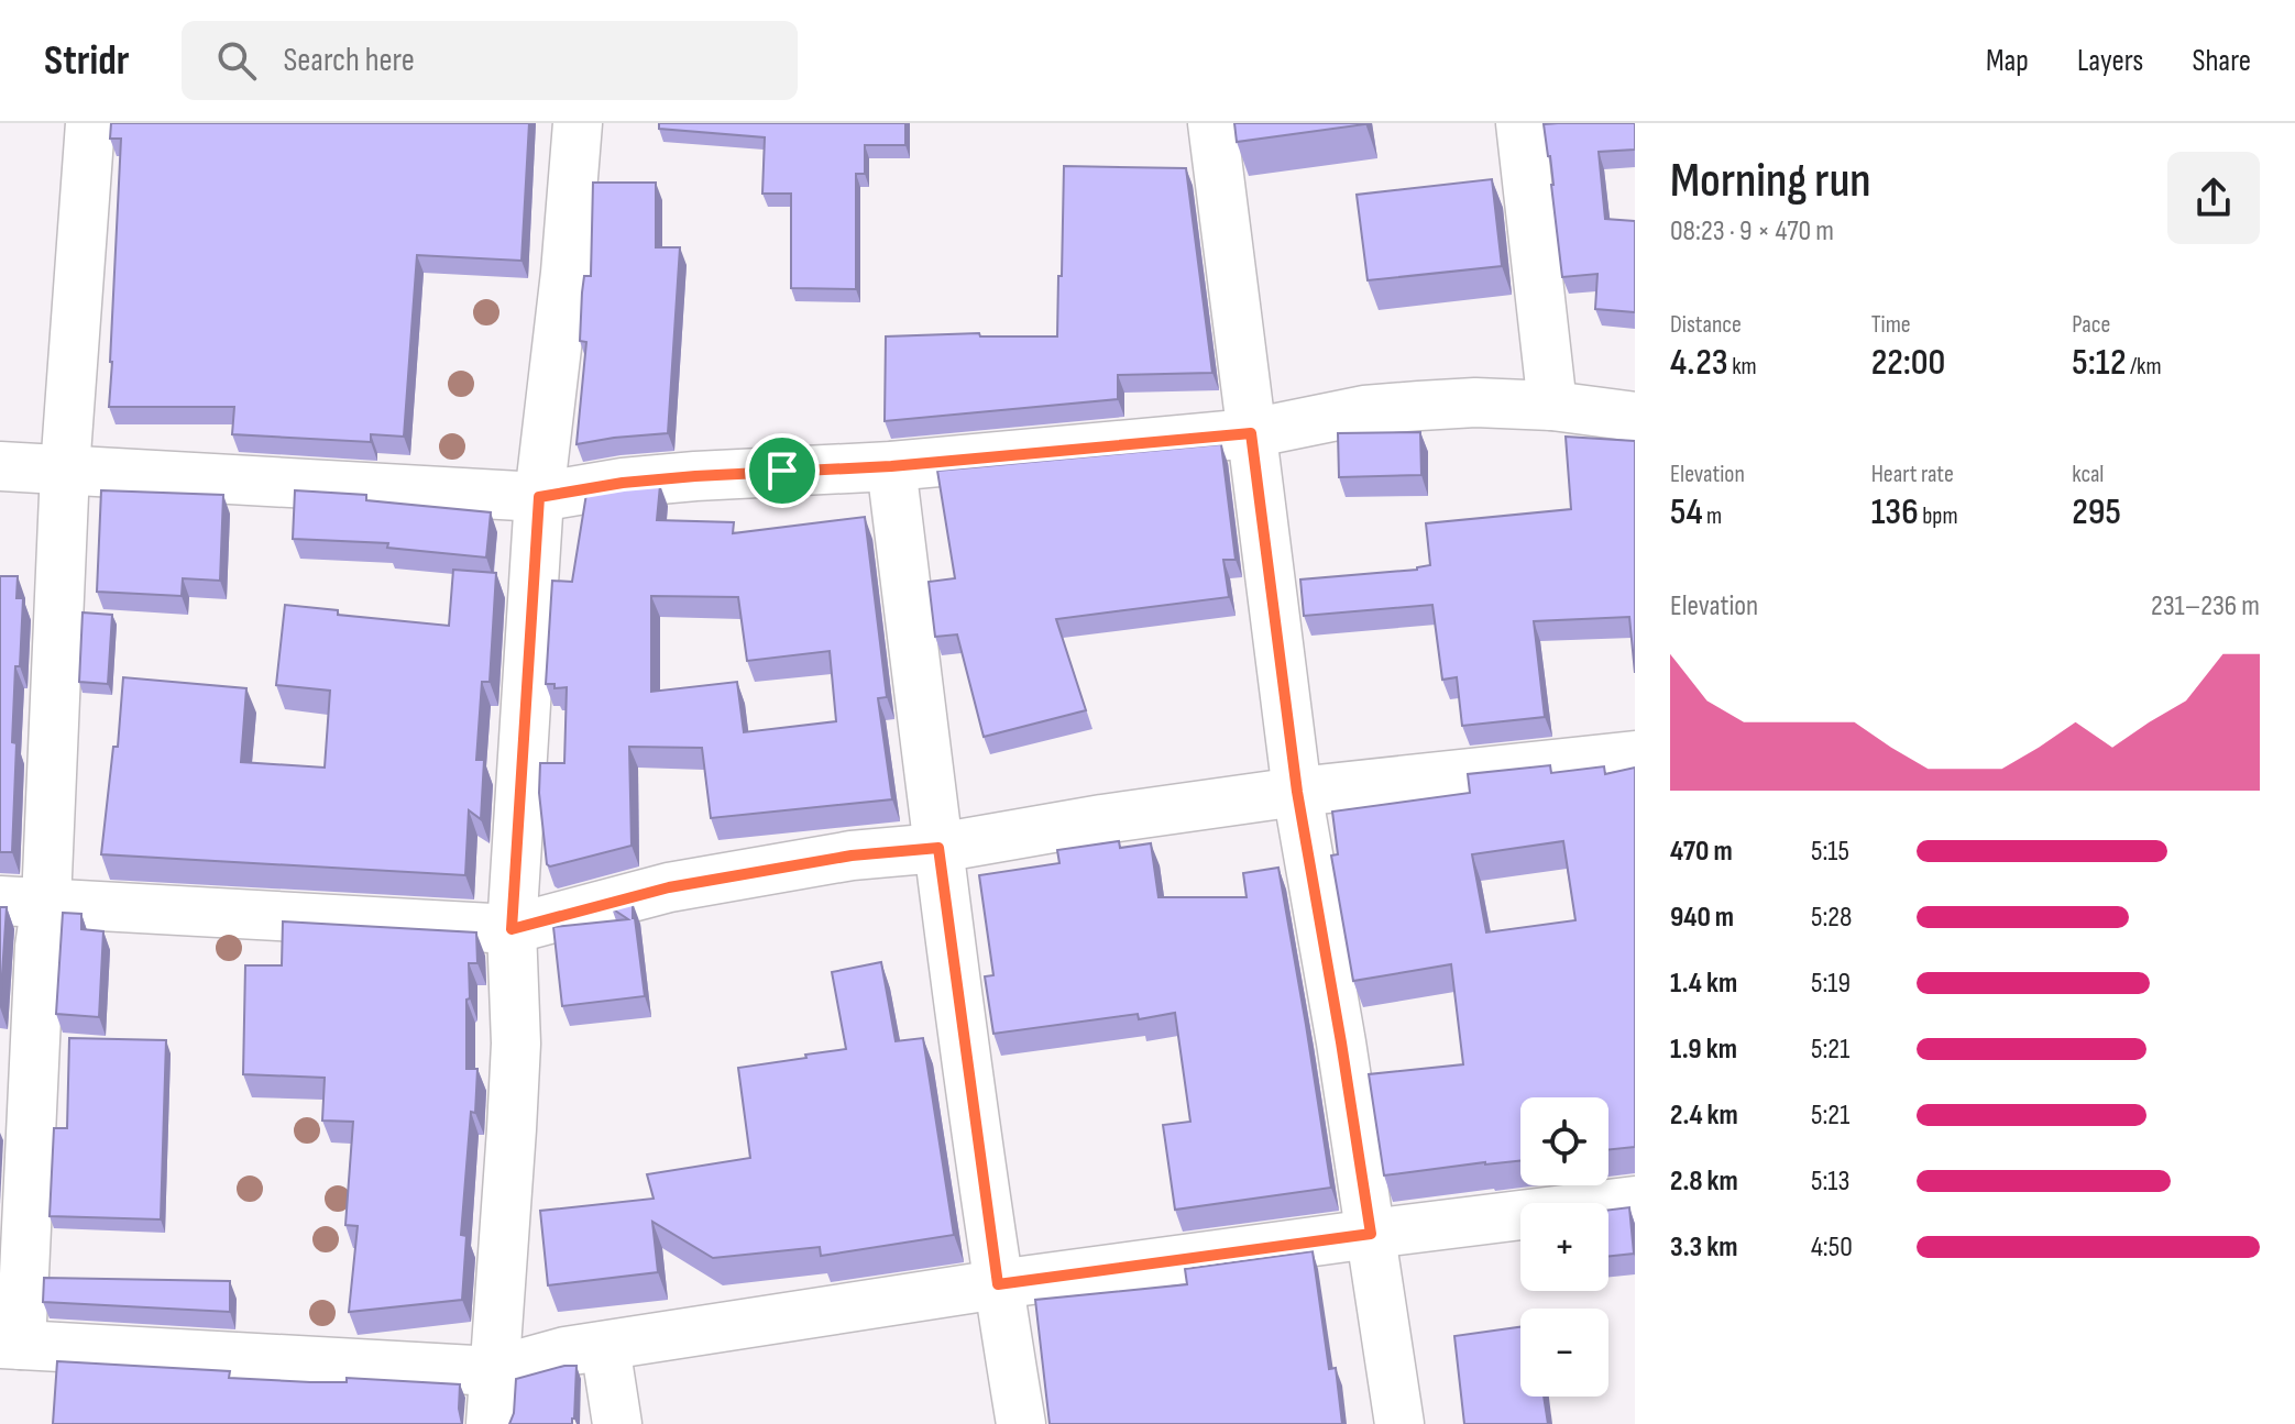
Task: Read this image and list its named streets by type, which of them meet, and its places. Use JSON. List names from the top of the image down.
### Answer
{
  "page": {
    "header": "Stridr",
    "search": "Search here",
    "nav": ["Map", "Layers", "Share"],
    "heading": ["Morning run", "08:23 · 9 × 470 m"],
    "stats": [
      ["Distance", "4.23 km"],
      ["Time", "22:00"],
      ["Pace", "5:12 /km"],
      ["Elevation", "54 m"],
      ["Heart rate", "136 bpm"],
      ["kcal", "295"]
    ],
    "chart": ["Elevation", "231–236 m"],
    "list": [
      {
        "name": "470 m",
        "note": "5:15"
      },
      {
        "name": "940 m",
        "note": "5:28"
      },
      {
        "name": "1.4 km",
        "note": "5:19"
      },
      {
        "name": "1.9 km",
        "note": "5:21"
      },
      {
        "name": "2.4 km",
        "note": "5:21"
      },
      {
        "name": "2.8 km",
        "note": "5:13"
      },
      {
        "name": "3.3 km",
        "note": "4:50"
      }
    ],
    "map_buttons": ["+", "−"]
  }
}
